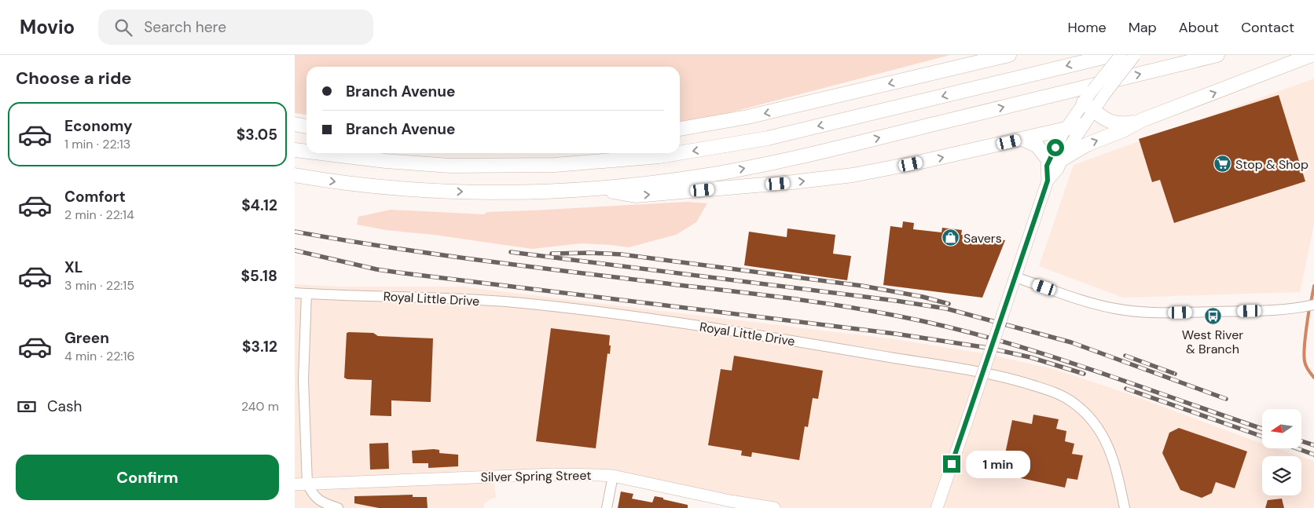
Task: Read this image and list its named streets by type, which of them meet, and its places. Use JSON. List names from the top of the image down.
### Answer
{
  "streets": {
    "main road": ["Silver Spring Street"],
    "street": ["Royal Little Drive"]
  },
  "places": {
    "supermarket": ["Stop & Shop"],
    "shop": ["Savers"],
    "bus stop": ["West River & Branch"]
  },
  "north": "left",
  "page": {
    "header": "Movio",
    "search": "Search here",
    "nav": [
      "Home",
      "Map",
      "About",
      "Contact"
    ],
    "heading": "Choose a ride",
    "banner": ["Branch Avenue", "Branch Avenue"],
    "list": [
      {
        "name": "Economy",
        "note": "1 min · 22:13",
        "value": "$3.05"
      },
      {
        "name": "Comfort",
        "note": "2 min · 22:14",
        "value": "$4.12"
      },
      {
        "name": "XL",
        "note": "3 min · 22:15",
        "value": "$5.18"
      },
      {
        "name": "Green",
        "note": "4 min · 22:16",
        "value": "$3.12"
      }
    ],
    "pay": ["Cash", "240 m"],
    "buttons": "Confirm",
    "bubble": "1 min"
  }
}
